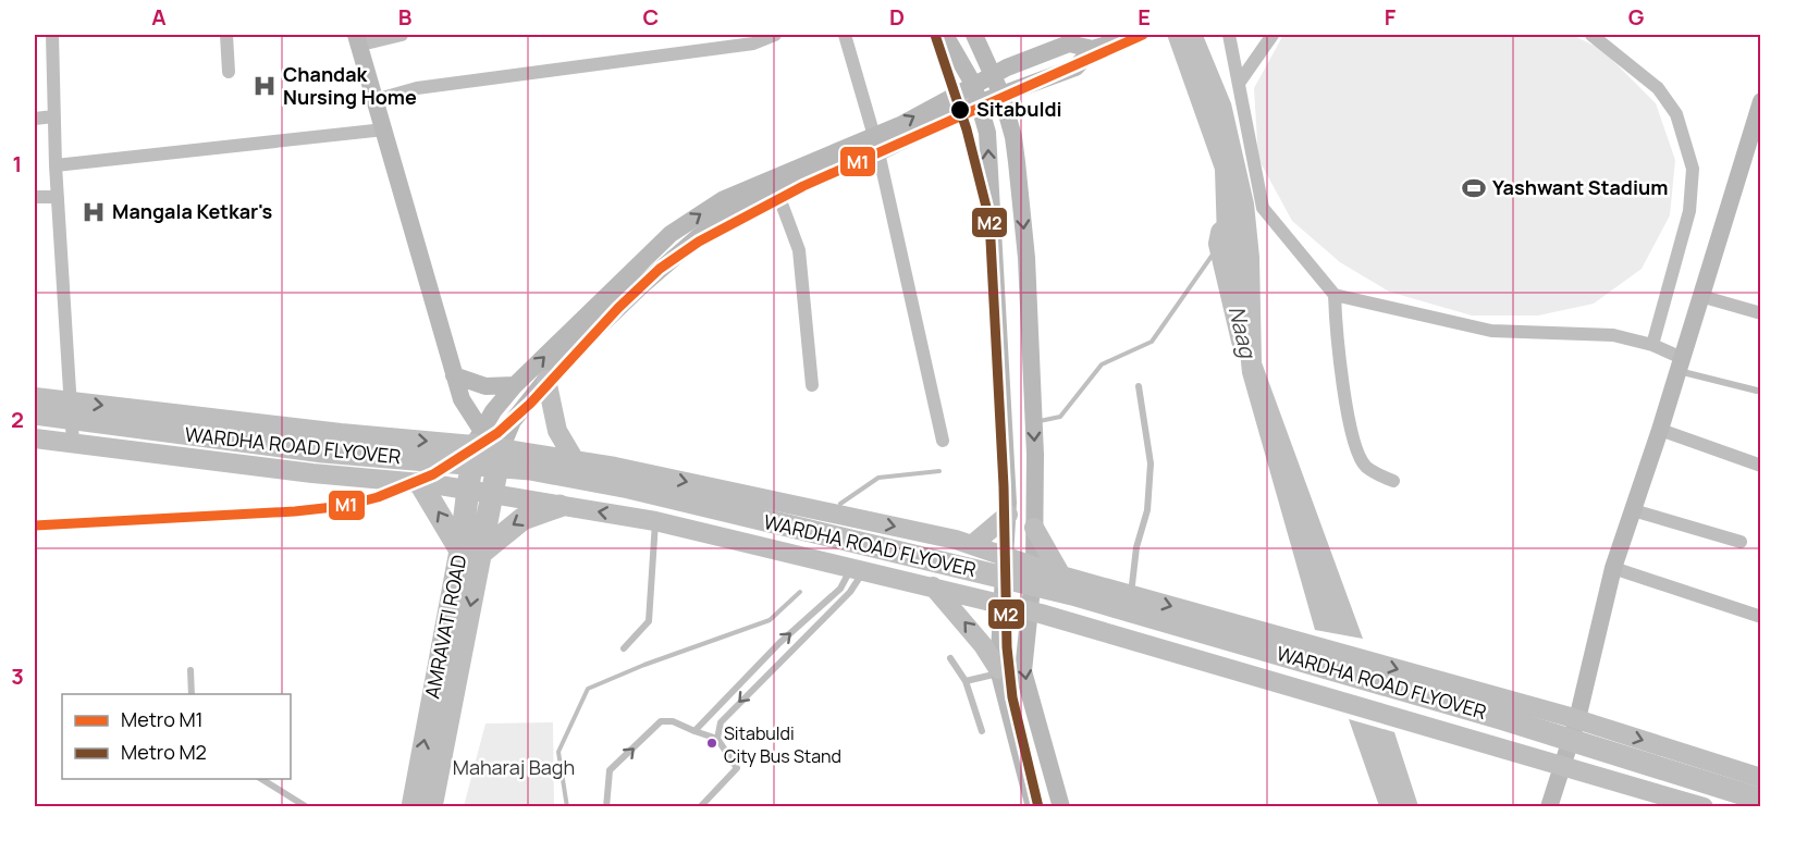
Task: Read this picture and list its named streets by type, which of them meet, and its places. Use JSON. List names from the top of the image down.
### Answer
{
  "streets": {
    "highway": ["WARDHA ROAD FLYOVER", "AMRAVATI ROAD"]
  },
  "crossings": [
    ["WARDHA ROAD FLYOVER", "AMRAVATI ROAD"]
  ],
  "water": ["Naag"],
  "parks": ["Maharaj Bagh"],
  "places": {
    "hospital": ["Chandak Nursing Home", "Mangala Ketkar's"],
    "other": ["Sitabuldi", "Sitabuldi City Bus Stand"],
    "sports": ["Yashwant Stadium"]
  },
  "lines": ["metro line M1", "metro line M2"],
  "legend": ["Metro M1", "Metro M2"],
  "grid": {
    "columns": [
      "A",
      "B",
      "C",
      "D",
      "E",
      "F",
      "G"
    ],
    "rows": ["1", "2", "3"]
  }
}
